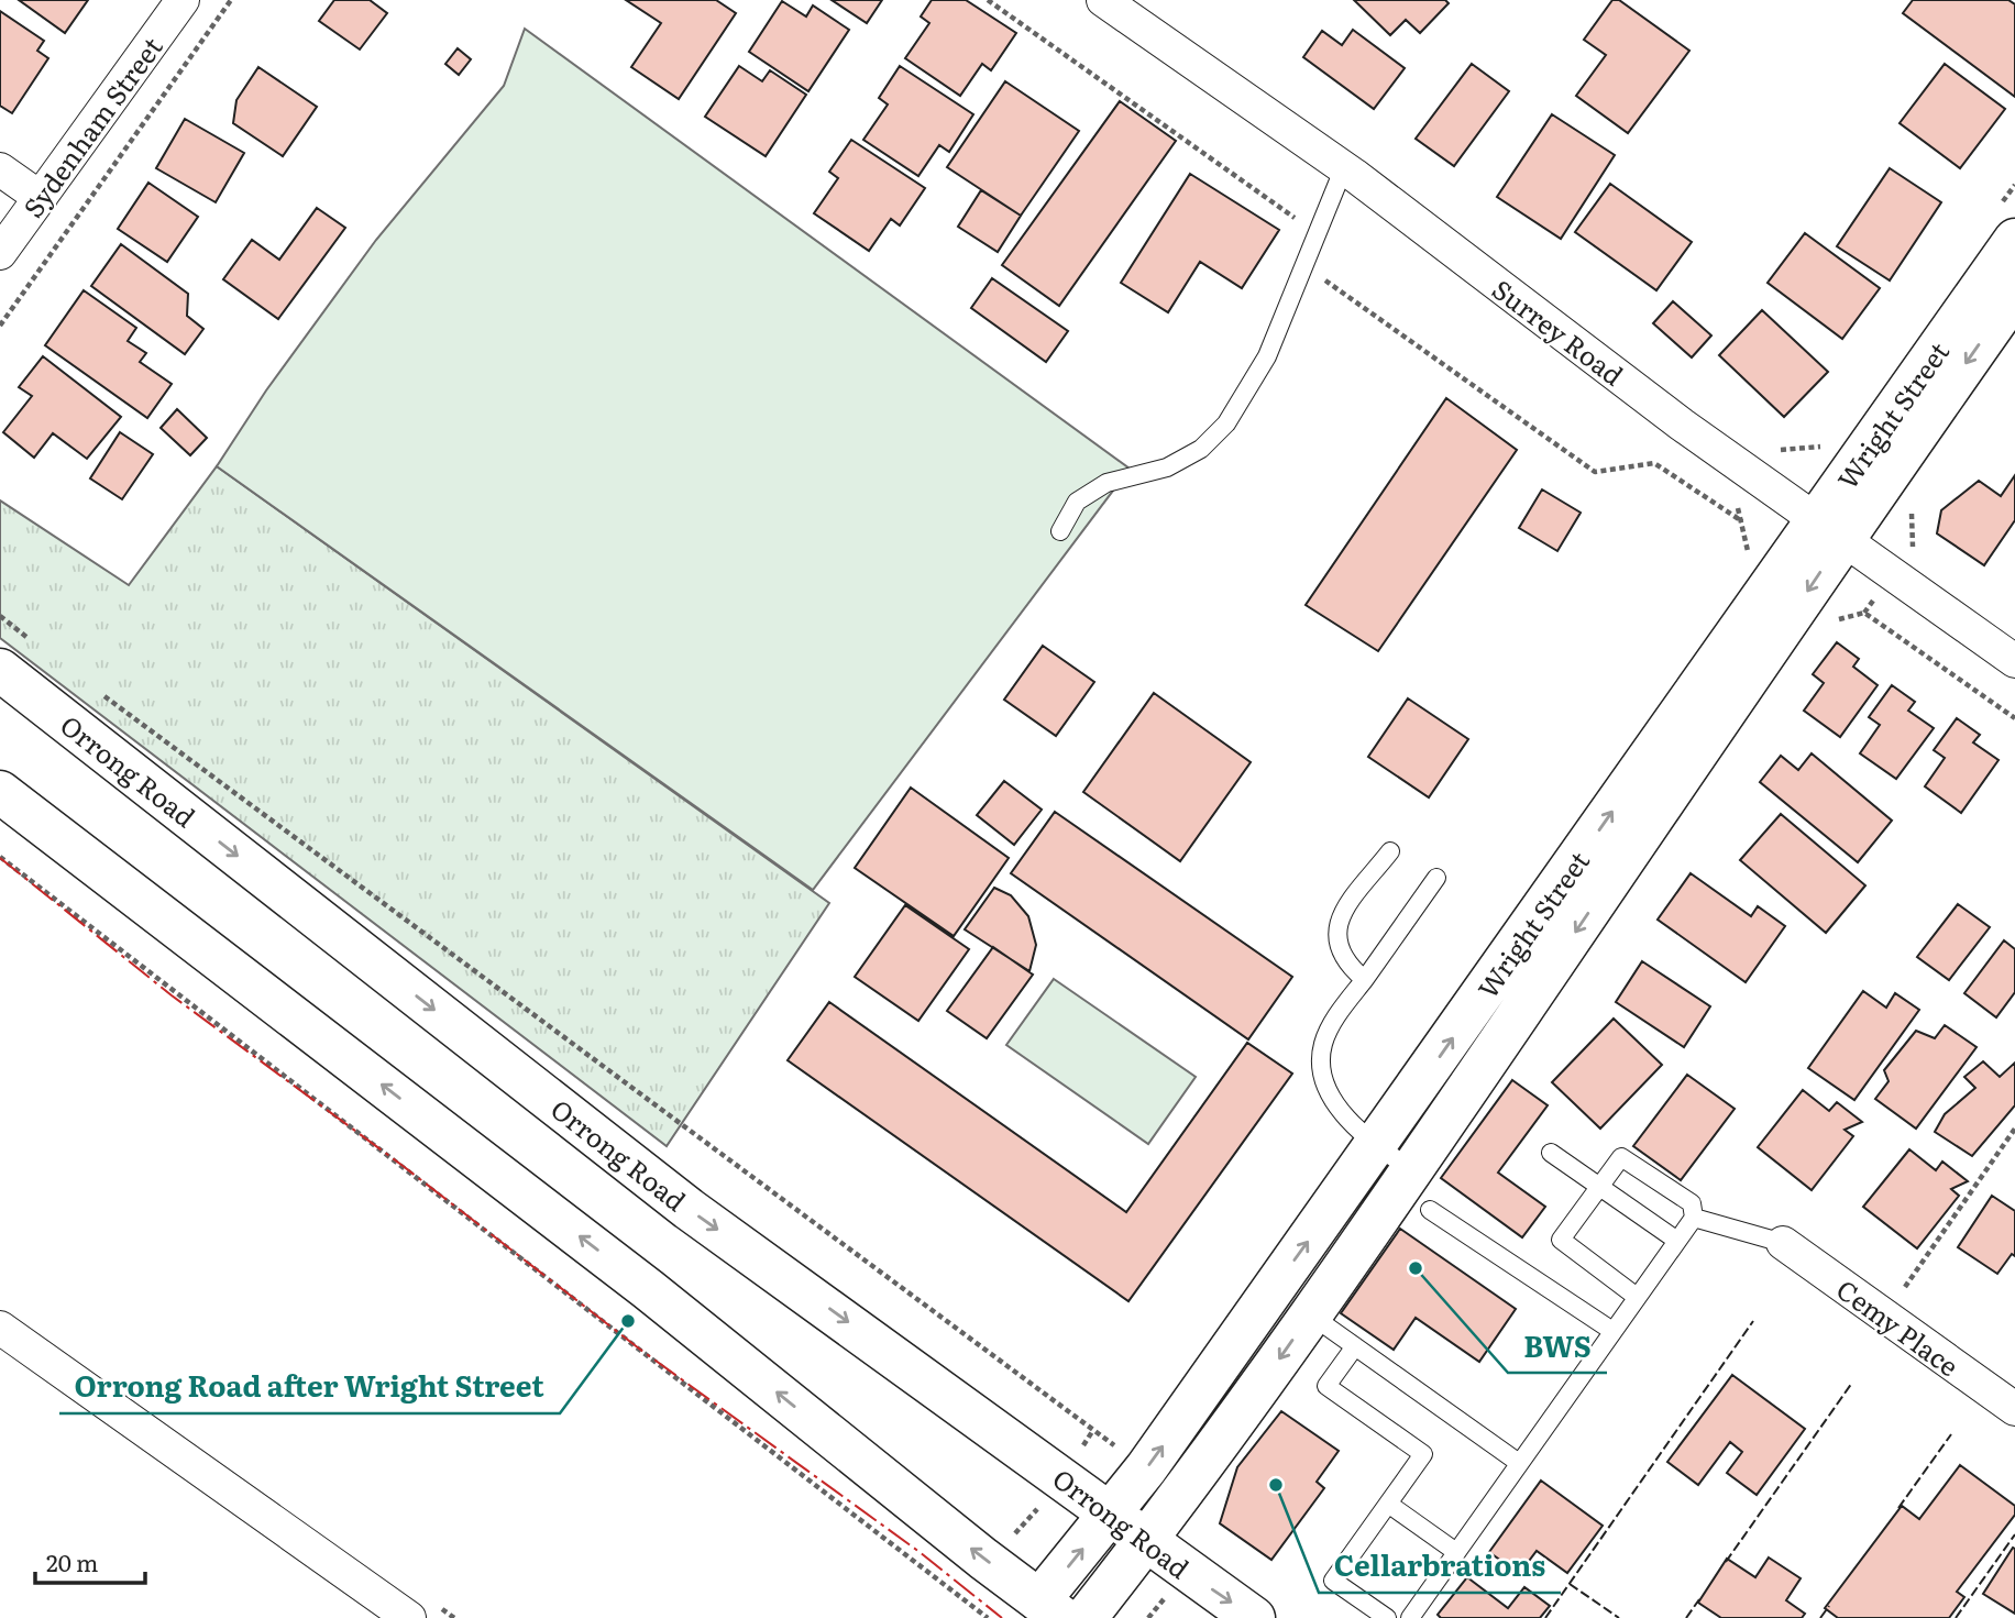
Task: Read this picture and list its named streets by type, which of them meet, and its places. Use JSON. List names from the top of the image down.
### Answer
{
  "streets": {
    "main road": ["Wright Street", "Orrong Road"],
    "street": ["Sydenham Street", "Surrey Road", "Cemy Place"]
  },
  "crossings": [
    ["Surrey Road", "Wright Street"],
    ["Wright Street", "Orrong Road"]
  ],
  "places": ["BWS", "Orrong Road after Wright Street", "Cellarbrations"],
  "scale_bar": "20 m"
}
